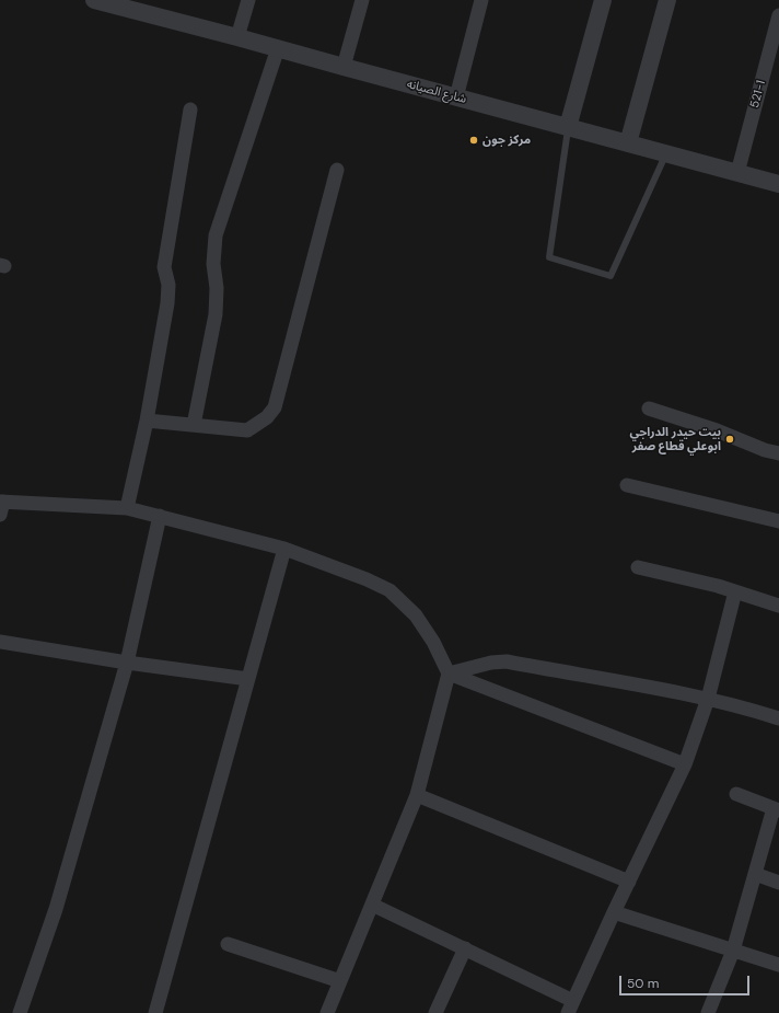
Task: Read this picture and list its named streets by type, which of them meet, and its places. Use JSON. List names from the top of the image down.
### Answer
{
  "streets": {
    "street": ["شارع الصيانه", "521-1"]
  },
  "crossings": [
    ["شارع الصيانه", "521-1"]
  ],
  "places": ["مركز جون", "بيت حيدر الدراجي ابوعلي قطاع صفر"],
  "scale_bar": "50 m"
}
